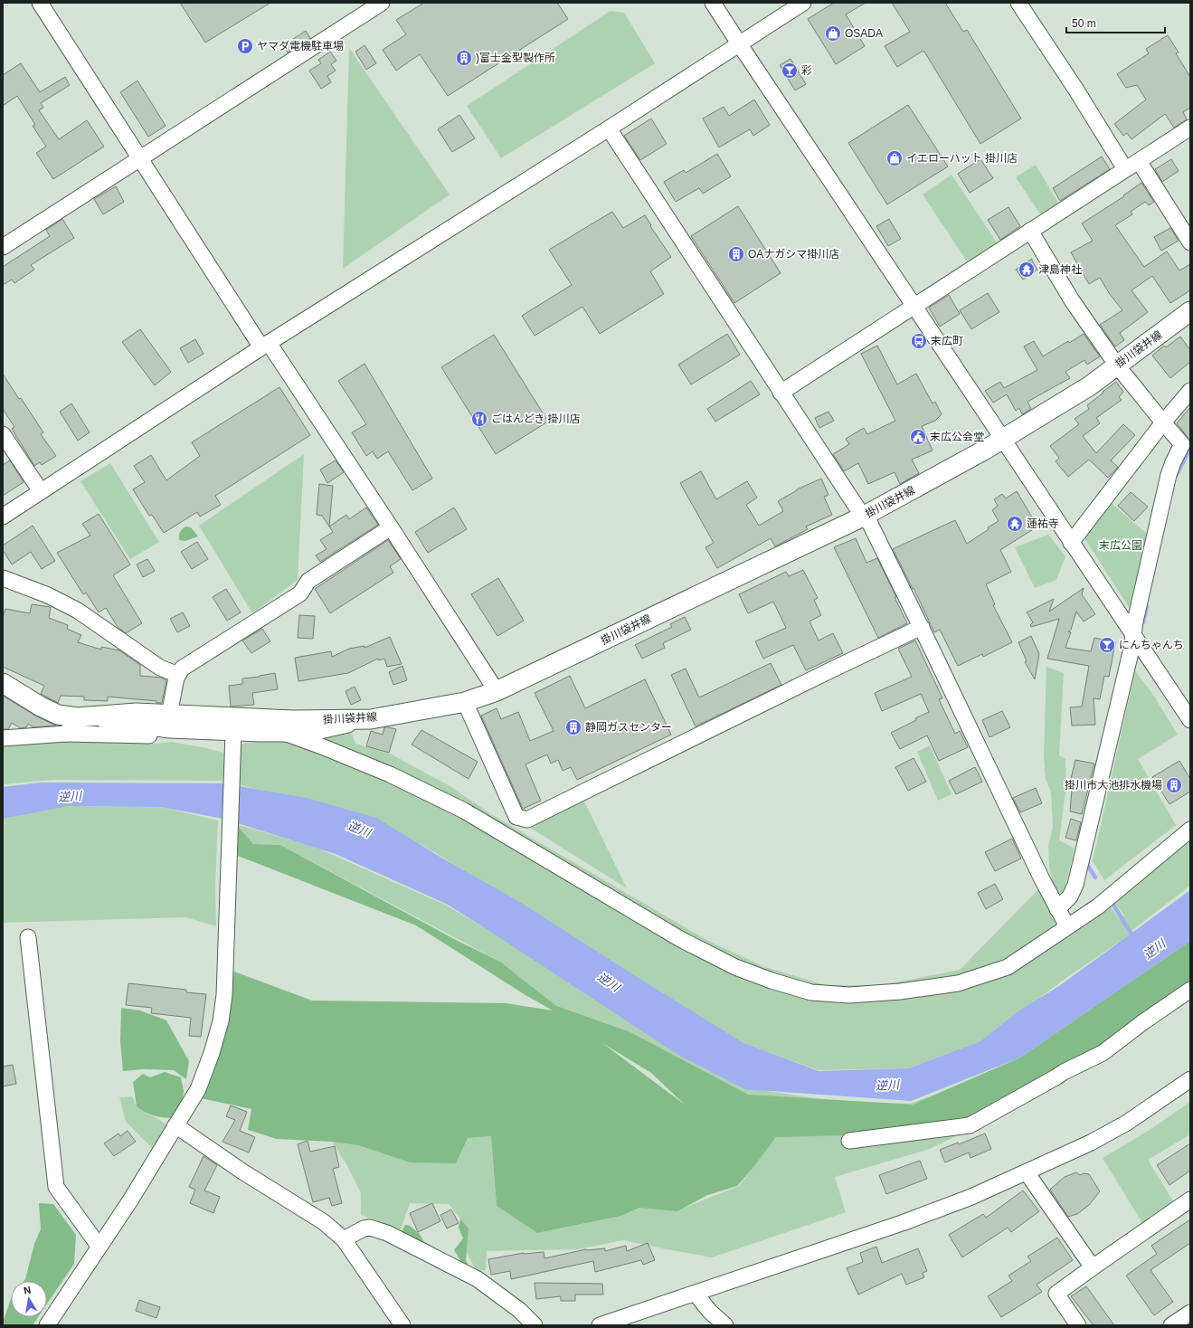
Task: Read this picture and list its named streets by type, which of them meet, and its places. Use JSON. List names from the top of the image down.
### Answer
{
  "streets": {
    "main road": ["掛川袋井線"]
  },
  "water": ["逆川"],
  "parks": ["末広公園"],
  "places": {
    "shop": ["OSADA", "イエローハット 掛川店"],
    "parking": ["ヤマダ電機駐車場"],
    "building": [
      ")富士金型製作所",
      "OAナガシマ掛川店",
      "静岡ガスセンター",
      "掛川市大池排水機場"
    ],
    "bar": ["彩", "にんちゃんち"],
    "temple": ["津島神社", "蓮祐寺"],
    "bus stop": ["末広町"],
    "restaurant": ["ごはんどき 掛川店"],
    "public building": ["末広公会堂"]
  },
  "scale_bar": "50 m",
  "north": "top"
}
